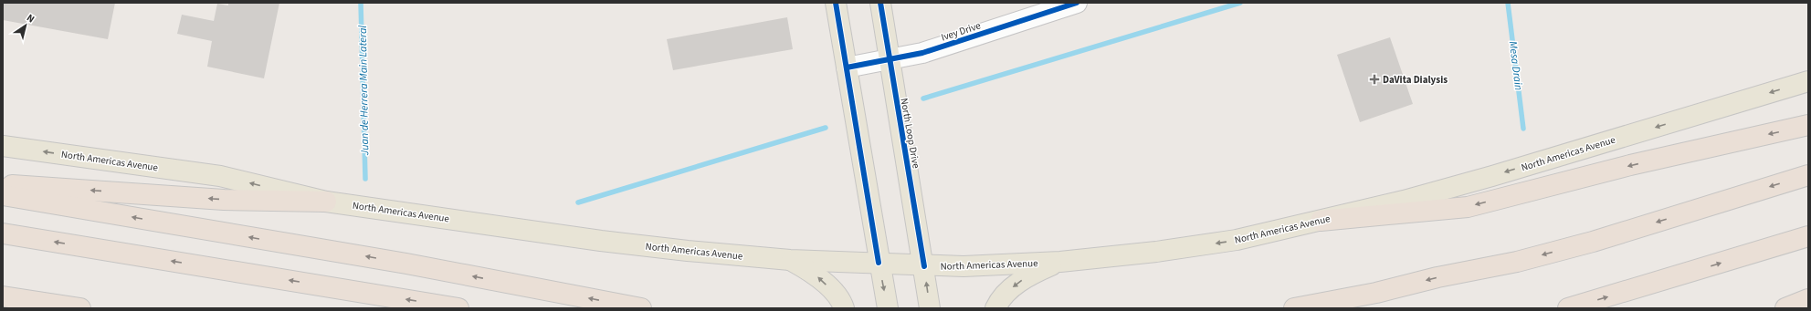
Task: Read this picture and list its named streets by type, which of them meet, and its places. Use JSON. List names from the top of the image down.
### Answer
{
  "streets": {
    "main road": ["North Loop Drive", "North Americas Avenue"],
    "street": ["Ivey Drive"]
  },
  "crossings": [
    ["Ivey Drive", "North Loop Drive"],
    ["North Loop Drive", "North Americas Avenue"]
  ],
  "one_way": ["North Americas Avenue"],
  "water": ["Mesa Drain", "Juan de Herrera Main Lateral"],
  "places": {
    "health": ["DaVita Dialysis"]
  },
  "north": "top right"
}
